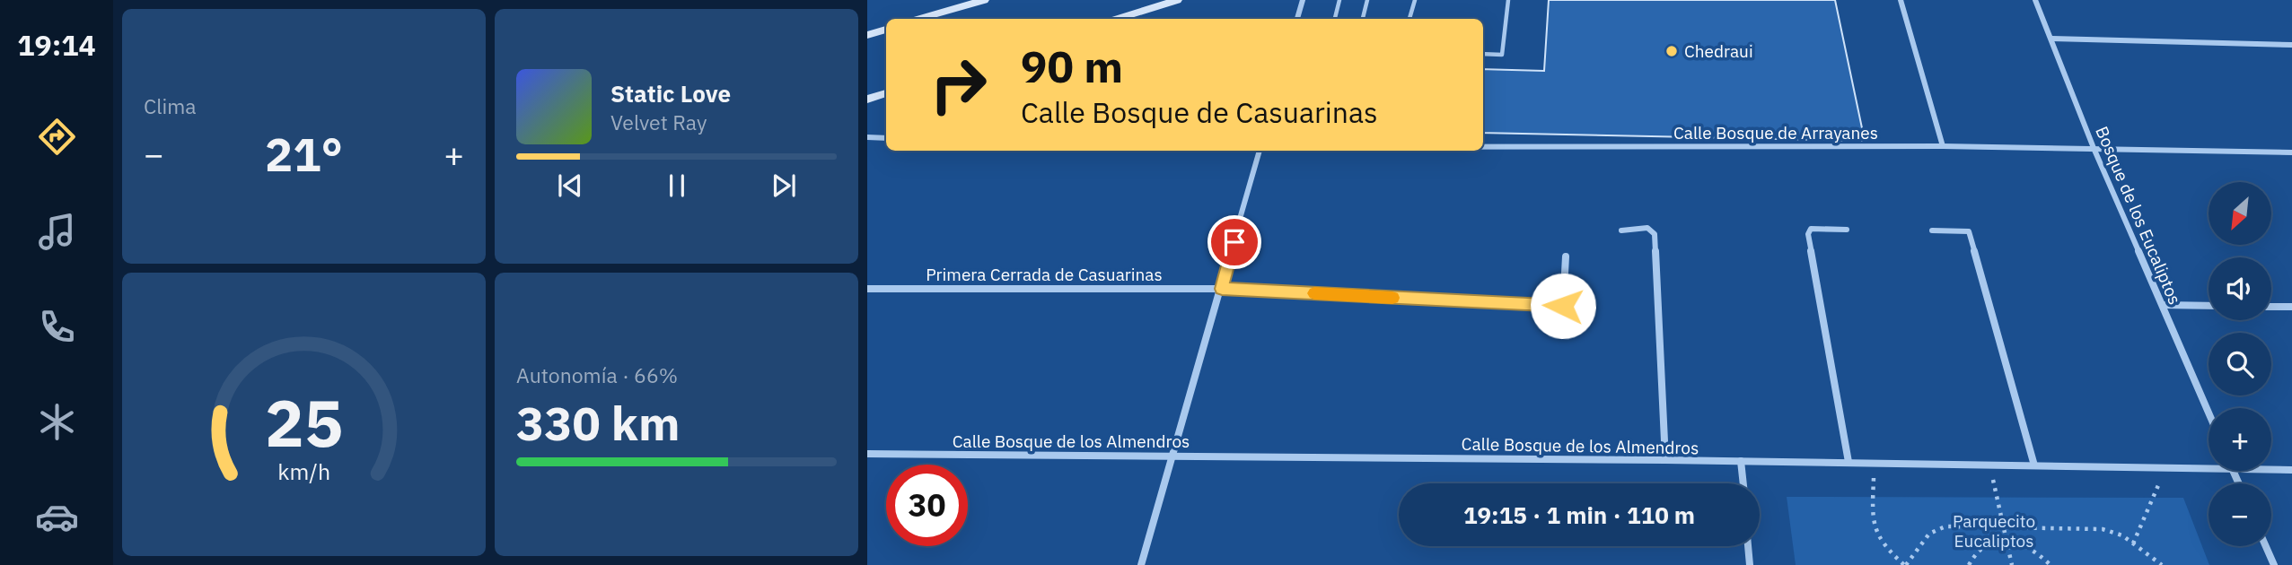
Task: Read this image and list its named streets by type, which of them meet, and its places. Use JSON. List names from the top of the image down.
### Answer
{
  "streets": {
    "street": [
      "Calle Bosque de Arrayanes",
      "Bosque de los Eucaliptos",
      "Primera Cerrada de Casuarinas",
      "Calle Bosque de los Almendros"
    ]
  },
  "crossings": [
    ["Calle Bosque de Arrayanes", "Bosque de los Eucaliptos"]
  ],
  "parks": ["Parquecito Eucaliptos"],
  "places": ["Chedraui"],
  "north": "bottom left",
  "page": {
    "tabs": "19:14",
    "tile": [
      "Clima",
      ["Autonomía · 66%", "330 km"]
    ],
    "turn": ["90 m", "Calle Bosque de Casuarinas"],
    "song": ["Static Love", "Velvet Ray"],
    "heat": ["−", "21°", "+"],
    "map_buttons": ["+", "−"],
    "limit": "30",
    "trip": "19:15 · 1 min · 110 m",
    "gauge": ["25", "km/h"]
  }
}
